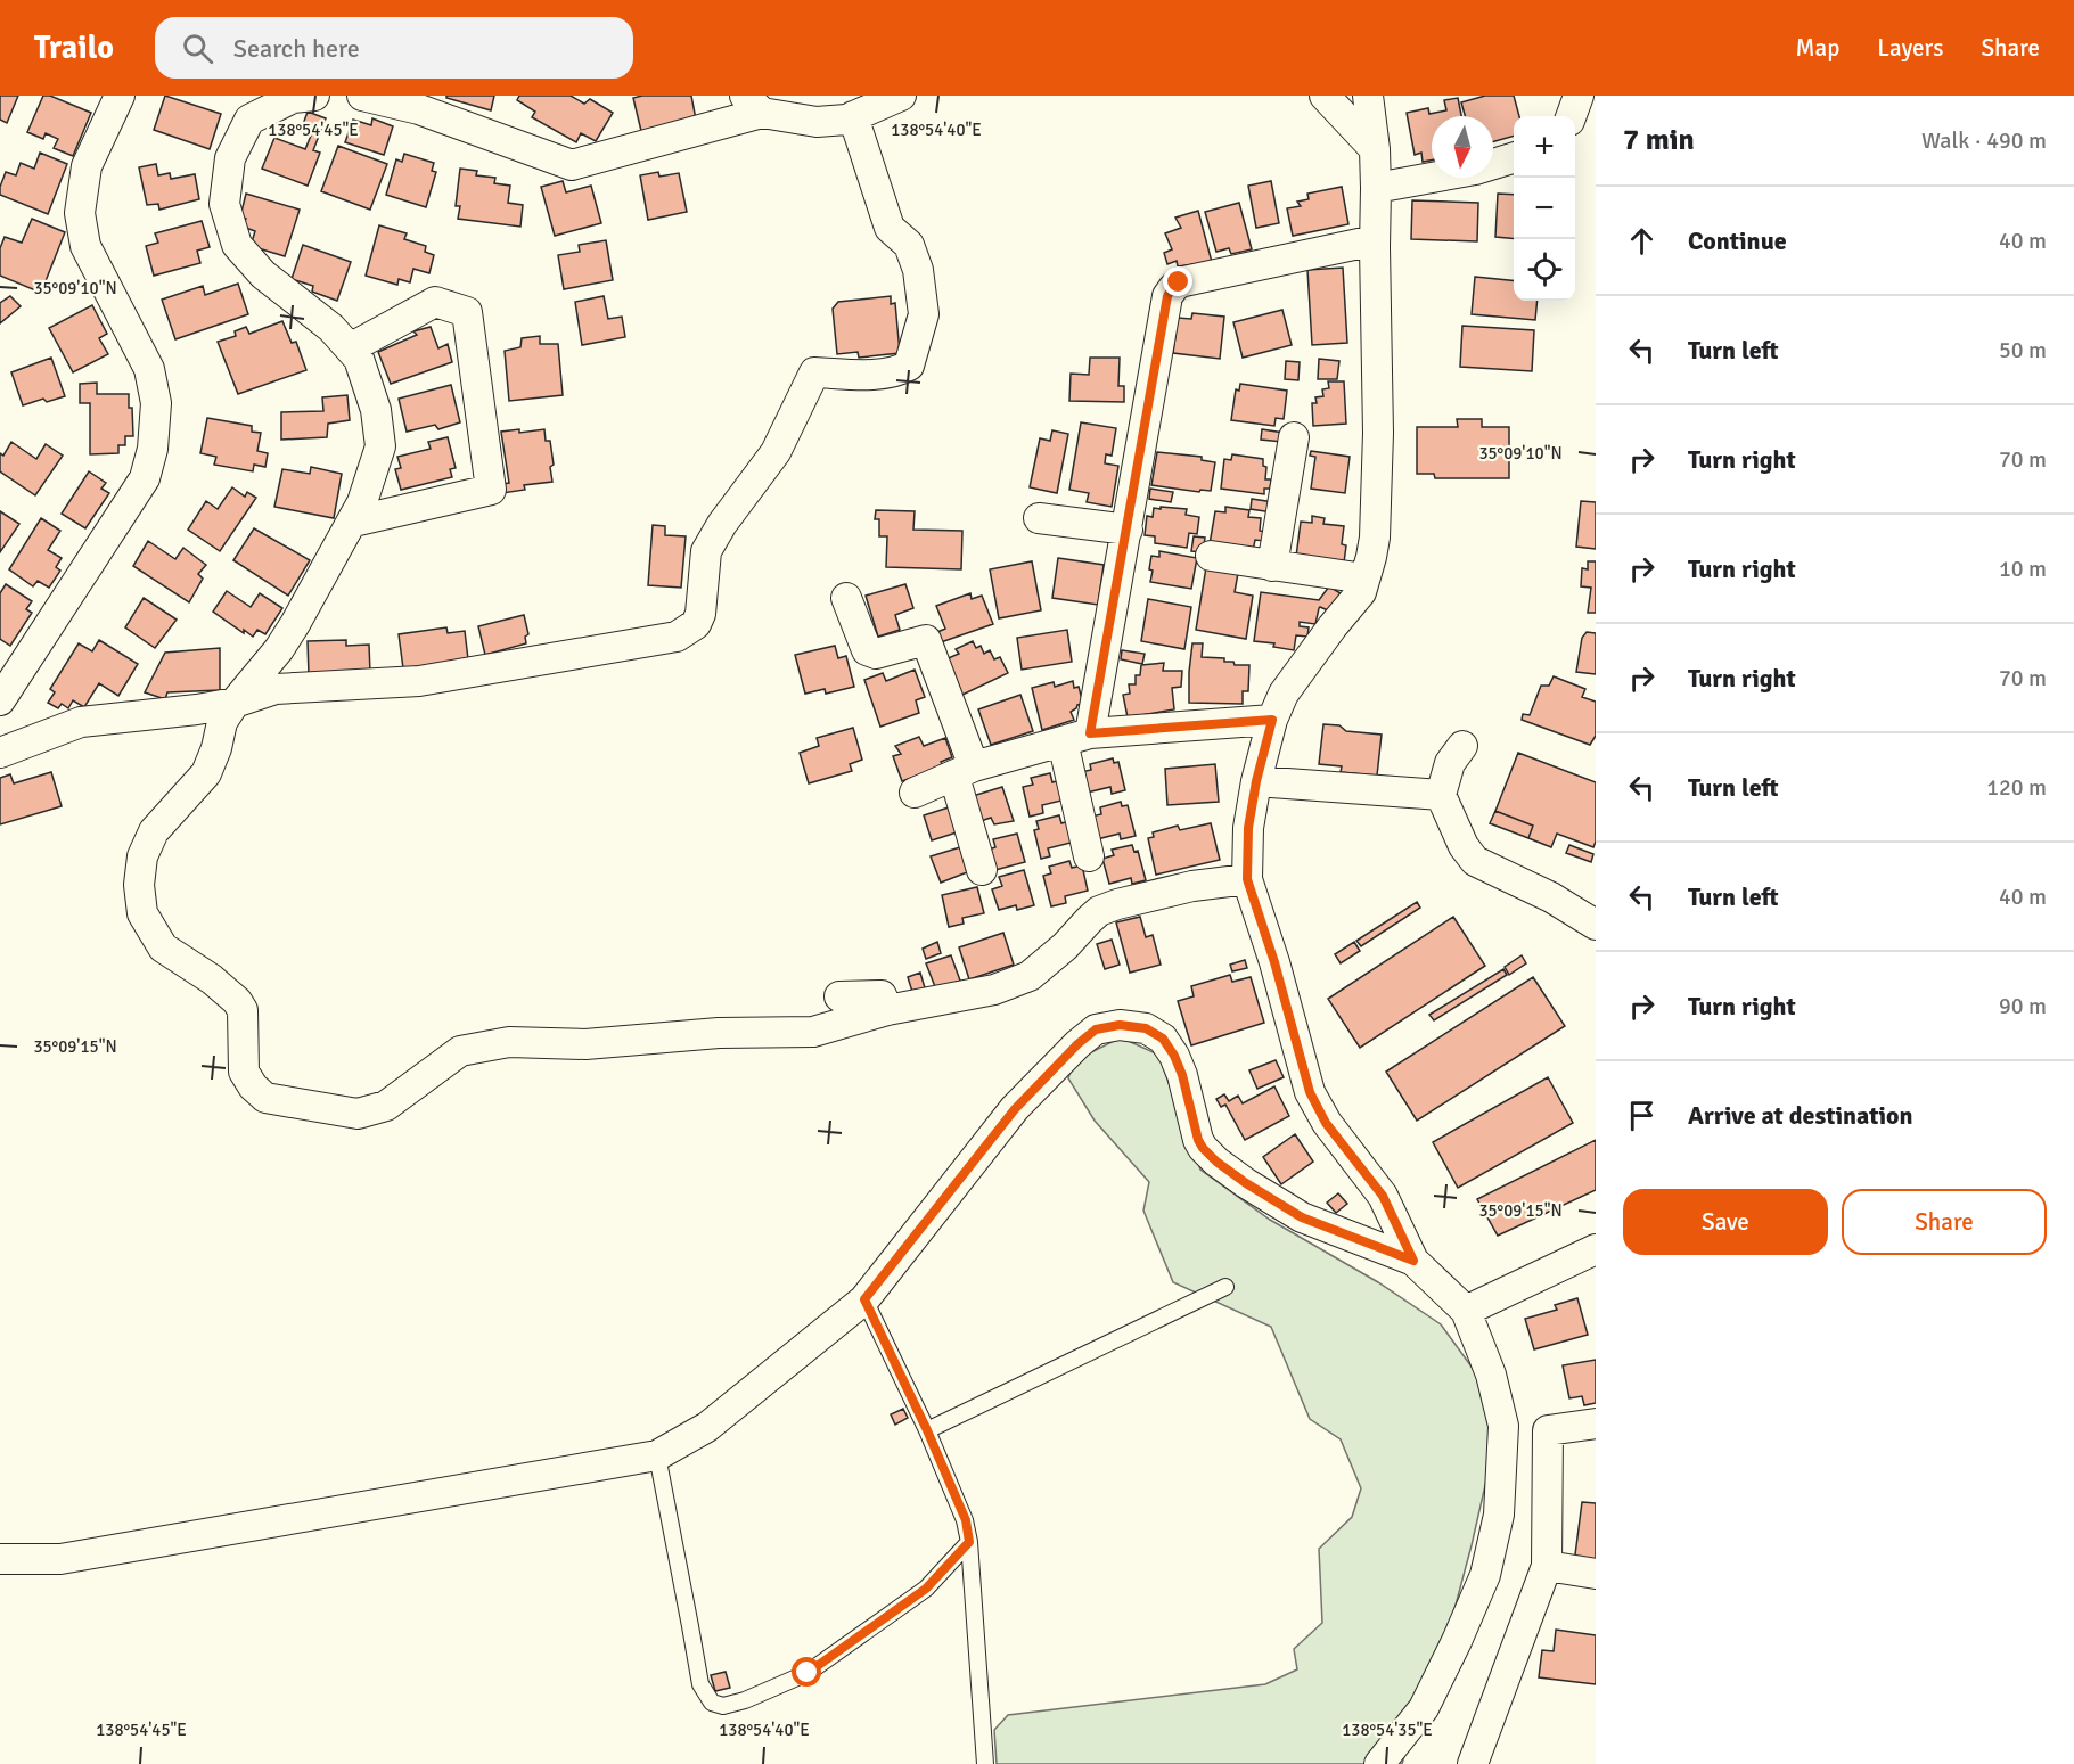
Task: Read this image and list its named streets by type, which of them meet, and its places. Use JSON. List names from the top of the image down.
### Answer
{
  "north": "bottom",
  "page": {
    "header": "Trailo",
    "search": "Search here",
    "nav": ["Map", "Layers", "Share"],
    "heading": ["7 min", "Walk · 490 m"],
    "map_buttons": ["+", "−"],
    "list": [
      ["Continue", "40 m"],
      ["Turn left", "50 m"],
      ["Turn right", "70 m"],
      ["Turn right", "10 m"],
      ["Turn right", "70 m"],
      ["Turn left", "120 m"],
      ["Turn left", "40 m"],
      ["Turn right", "90 m"],
      "Arrive at destination"
    ],
    "buttons": ["Save", "Share"]
  },
  "coordinates": [
    "138°54'45\"E",
    "138°54'40\"E",
    "35°09'10\"N",
    "35°09'15\"N",
    "138°54'35\"E"
  ]
}
